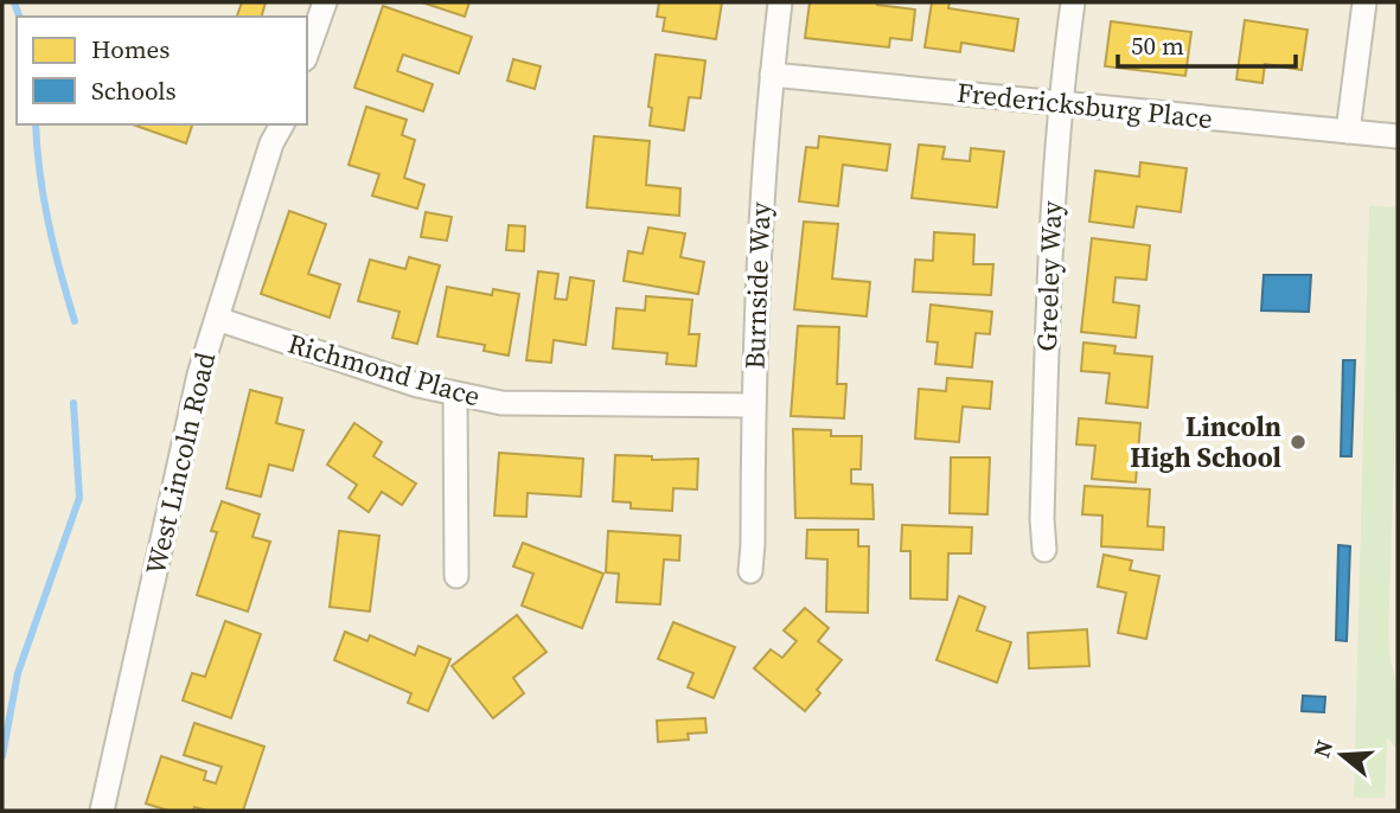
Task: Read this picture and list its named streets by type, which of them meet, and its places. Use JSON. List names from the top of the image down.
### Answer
{
  "streets": {
    "street": [
      "Fredericksburg Place",
      "Greeley Way",
      "Burnside Way",
      "Richmond Place",
      "West Lincoln Road"
    ]
  },
  "crossings": [
    ["Fredericksburg Place", "Greeley Way"],
    ["Fredericksburg Place", "Burnside Way"],
    ["Burnside Way", "Richmond Place"],
    ["Richmond Place", "West Lincoln Road"]
  ],
  "places": ["Lincoln High School"],
  "legend": ["Homes", "Schools"],
  "scale_bar": "50 m",
  "north": "left"
}
